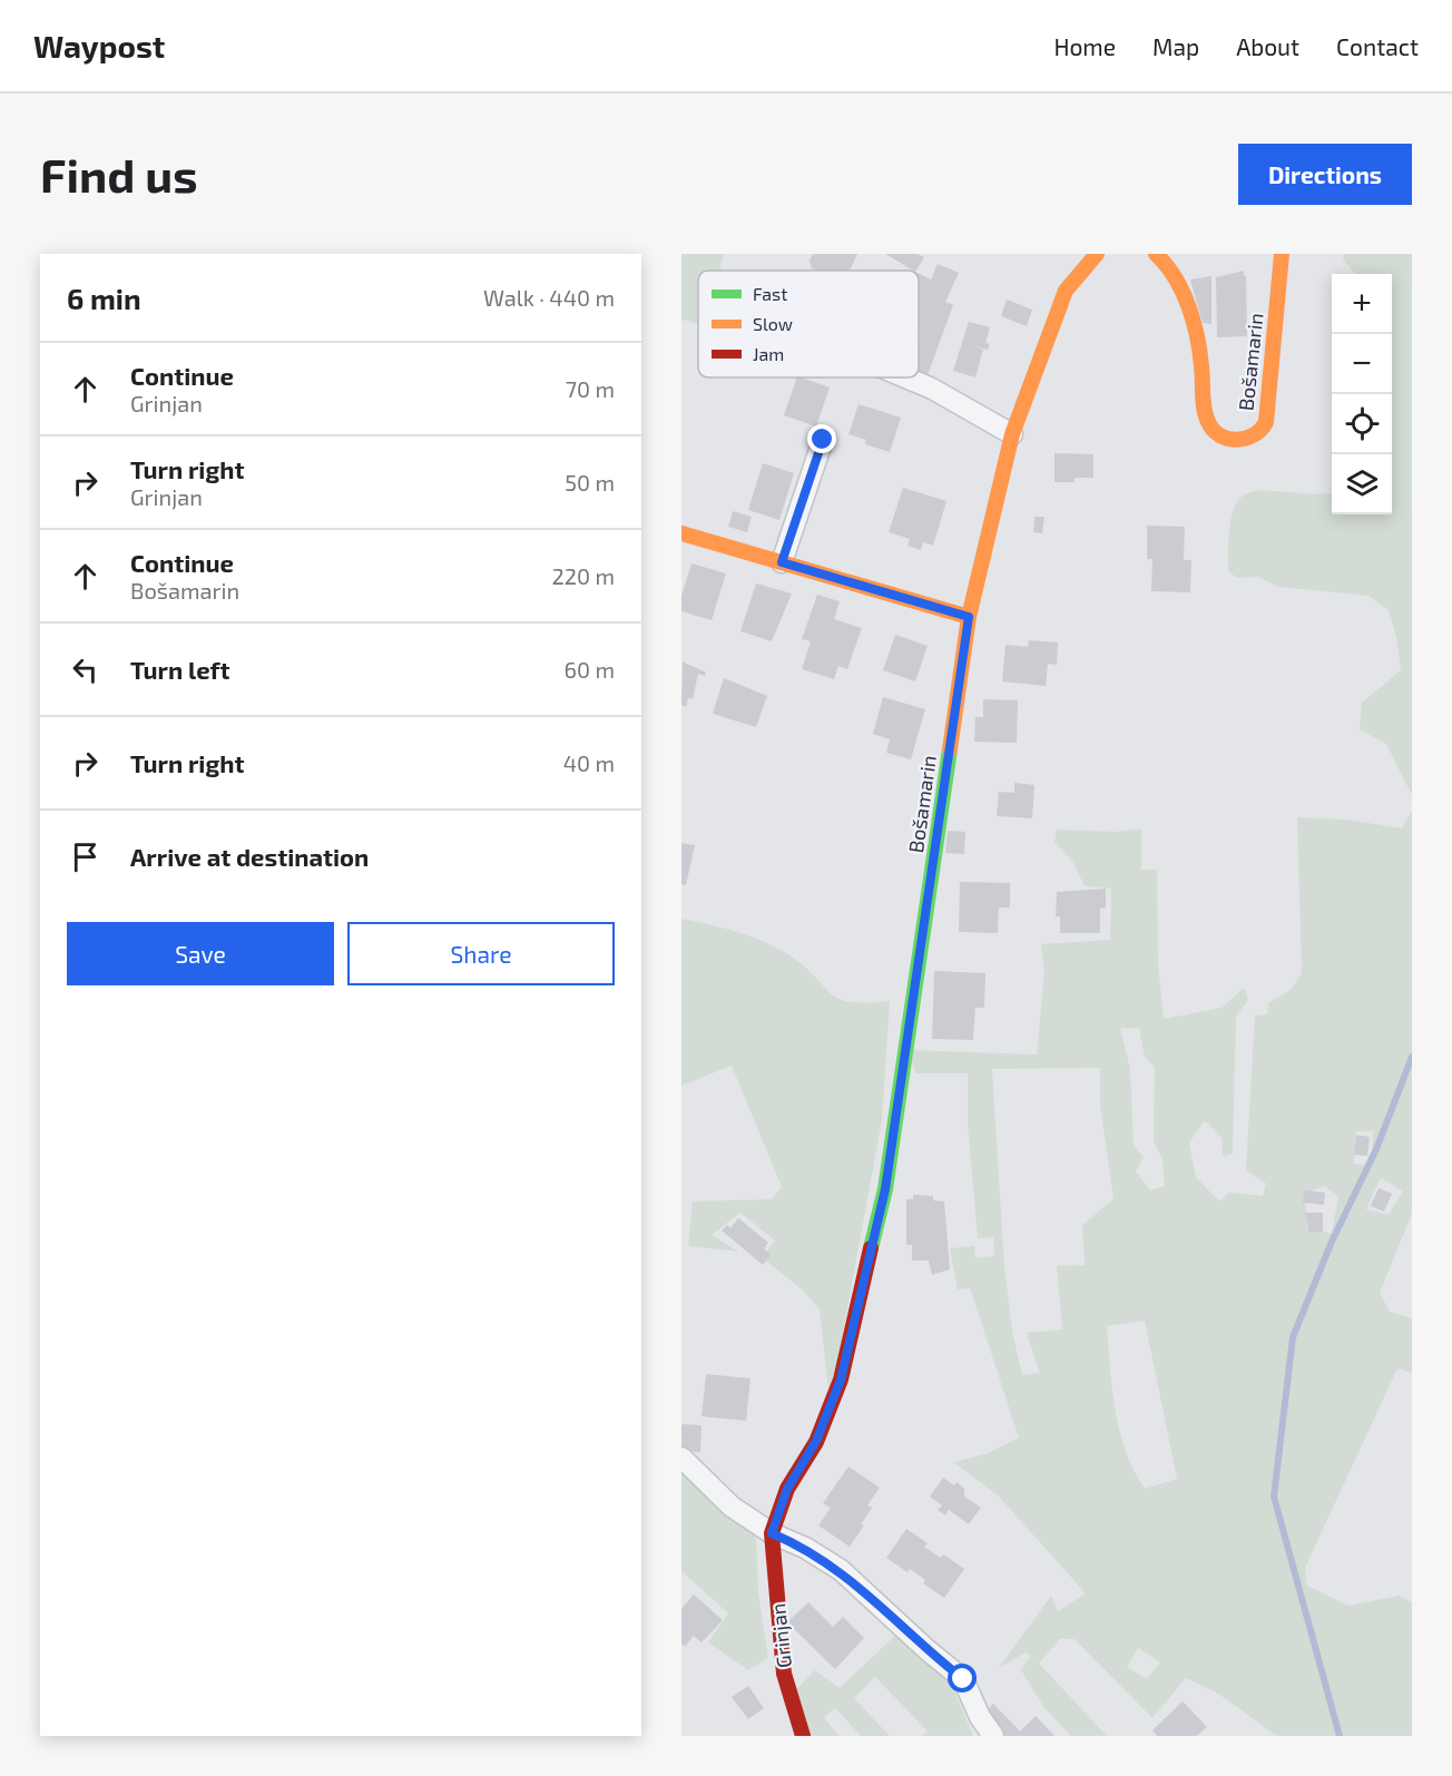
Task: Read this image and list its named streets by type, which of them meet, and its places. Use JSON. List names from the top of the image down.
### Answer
{
  "streets": {
    "street": ["Bošamarin", "Grinjan"]
  },
  "crossings": [
    ["Bošamarin", "Grinjan"]
  ],
  "legend": ["Fast", "Slow", "Jam"],
  "page": {
    "header": "Waypost",
    "nav": [
      "Home",
      "Map",
      "About",
      "Contact"
    ],
    "buttons": [
      "Directions",
      ["Save", "Share"]
    ],
    "title": "Find us",
    "heading": ["6 min", "Walk · 440 m"],
    "map_buttons": ["+", "−"],
    "list": [
      ["Continue", "Grinjan", "70 m"],
      ["Turn right", "Grinjan", "50 m"],
      ["Continue", "Bošamarin", "220 m"],
      ["Turn left", "60 m"],
      ["Turn right", "40 m"],
      "Arrive at destination"
    ]
  }
}
